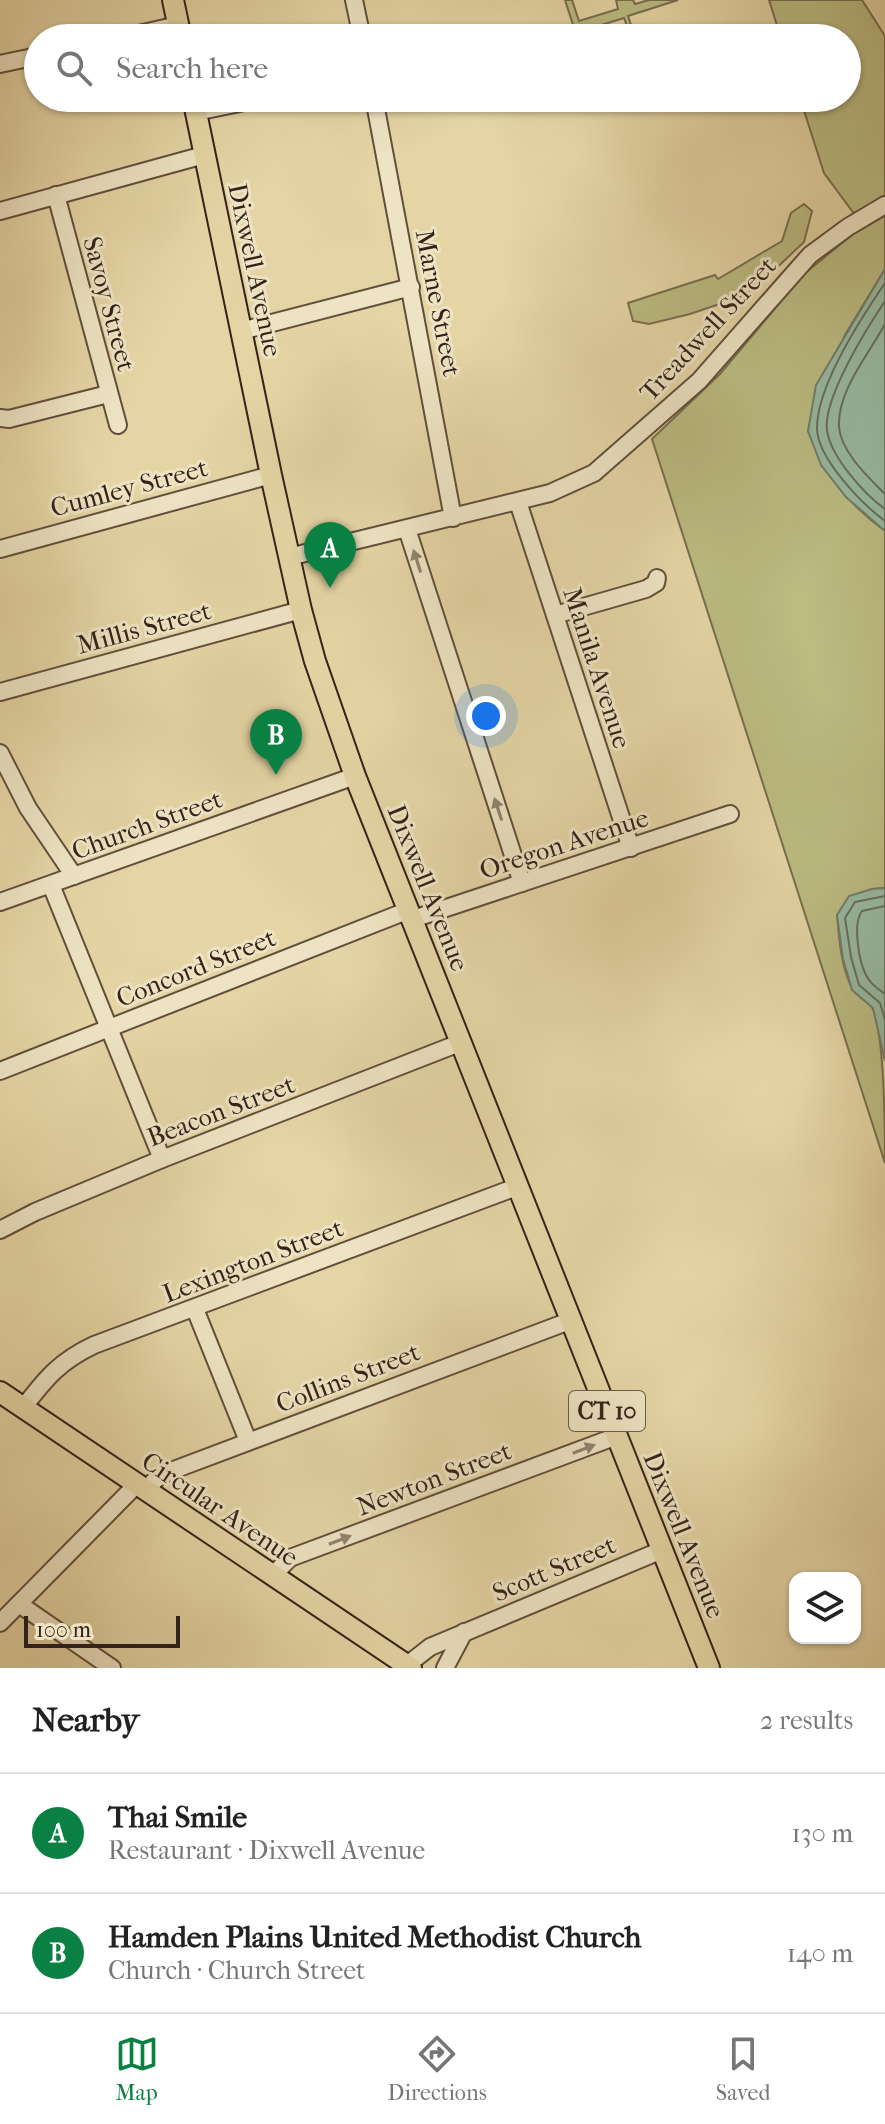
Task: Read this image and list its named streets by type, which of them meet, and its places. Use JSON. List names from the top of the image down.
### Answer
{
  "streets": {
    "main road": ["Dixwell Avenue", "CT 10", "Circular Avenue"],
    "street": [
      "Marne Street",
      "Savoy Street",
      "Treadwell Street",
      "Cumley Street",
      "Millis Street",
      "Manila Avenue",
      "Church Street",
      "Oregon Avenue",
      "Concord Street",
      "Beacon Street",
      "Lexington Street",
      "Collins Street",
      "Newton Street",
      "Scott Street"
    ]
  },
  "crossings": [
    ["Dixwell Avenue", "Treadwell Street"],
    ["Dixwell Avenue", "Cumley Street"],
    ["Dixwell Avenue", "Millis Street"],
    ["Dixwell Avenue", "Church Street"],
    ["Dixwell Avenue", "Oregon Avenue"],
    ["Dixwell Avenue", "Concord Street"],
    ["Dixwell Avenue", "Beacon Street"],
    ["Dixwell Avenue", "Lexington Street"],
    ["Dixwell Avenue", "Collins Street"],
    ["Dixwell Avenue", "Newton Street"],
    ["Dixwell Avenue", "Scott Street"],
    ["Marne Street", "Treadwell Street"],
    ["Treadwell Street", "Manila Avenue"],
    ["Manila Avenue", "Oregon Avenue"],
    ["Oregon Avenue", "Concord Street"],
    ["Lexington Street", "Circular Avenue"],
    ["Collins Street", "Circular Avenue"],
    ["Newton Street", "Circular Avenue"],
    ["Circular Avenue", "Scott Street"]
  ],
  "one_way": ["Newton Street"],
  "scale_bar": "100 m",
  "page": {
    "search": "Search here",
    "pins": ["A", "B"],
    "scale": "100 m",
    "heading": ["Nearby", "2 results"],
    "list": [
      {
        "mark": "A",
        "name": "Thai Smile",
        "note": "Restaurant · Dixwell Avenue",
        "value": "130 m"
      },
      {
        "mark": "B",
        "name": "Hamden Plains United Methodist Church",
        "note": "Church · Church Street",
        "value": "140 m"
      }
    ],
    "nav": ["Map", "Directions", "Saved"]
  }
}
